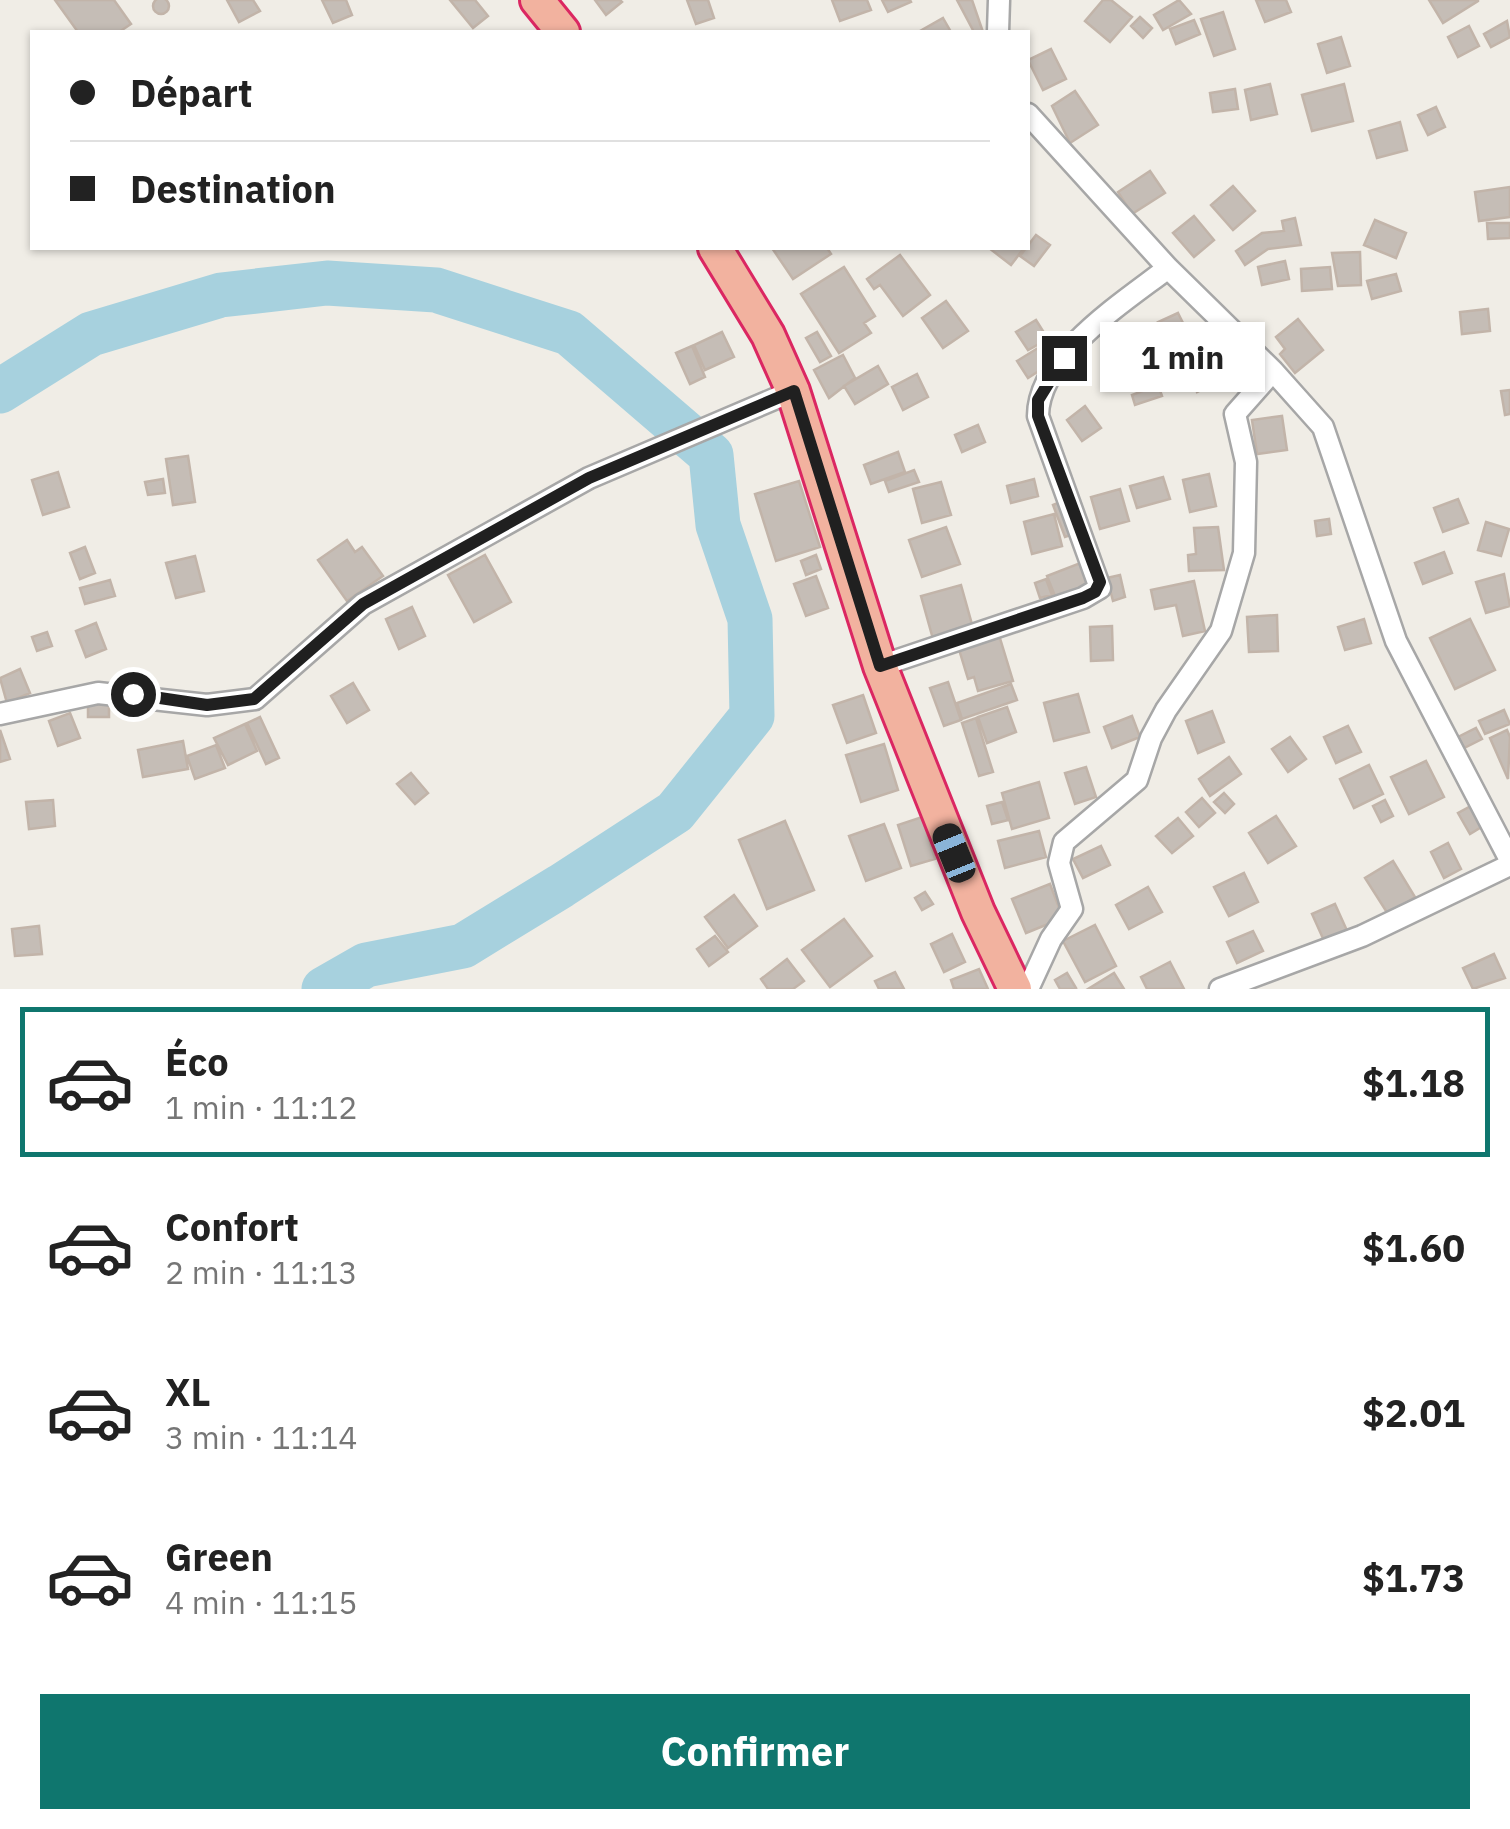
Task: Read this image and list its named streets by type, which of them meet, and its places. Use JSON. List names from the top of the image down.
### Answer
{
  "page": {
    "banner": ["Départ", "Destination"],
    "bubble": "1 min",
    "list": [
      {
        "name": "Éco",
        "note": "1 min · 11:12",
        "value": "$1.18"
      },
      {
        "name": "Confort",
        "note": "2 min · 11:13",
        "value": "$1.60"
      },
      {
        "name": "XL",
        "note": "3 min · 11:14",
        "value": "$2.01"
      },
      {
        "name": "Green",
        "note": "4 min · 11:15",
        "value": "$1.73"
      }
    ],
    "buttons": "Confirmer"
  }
}
